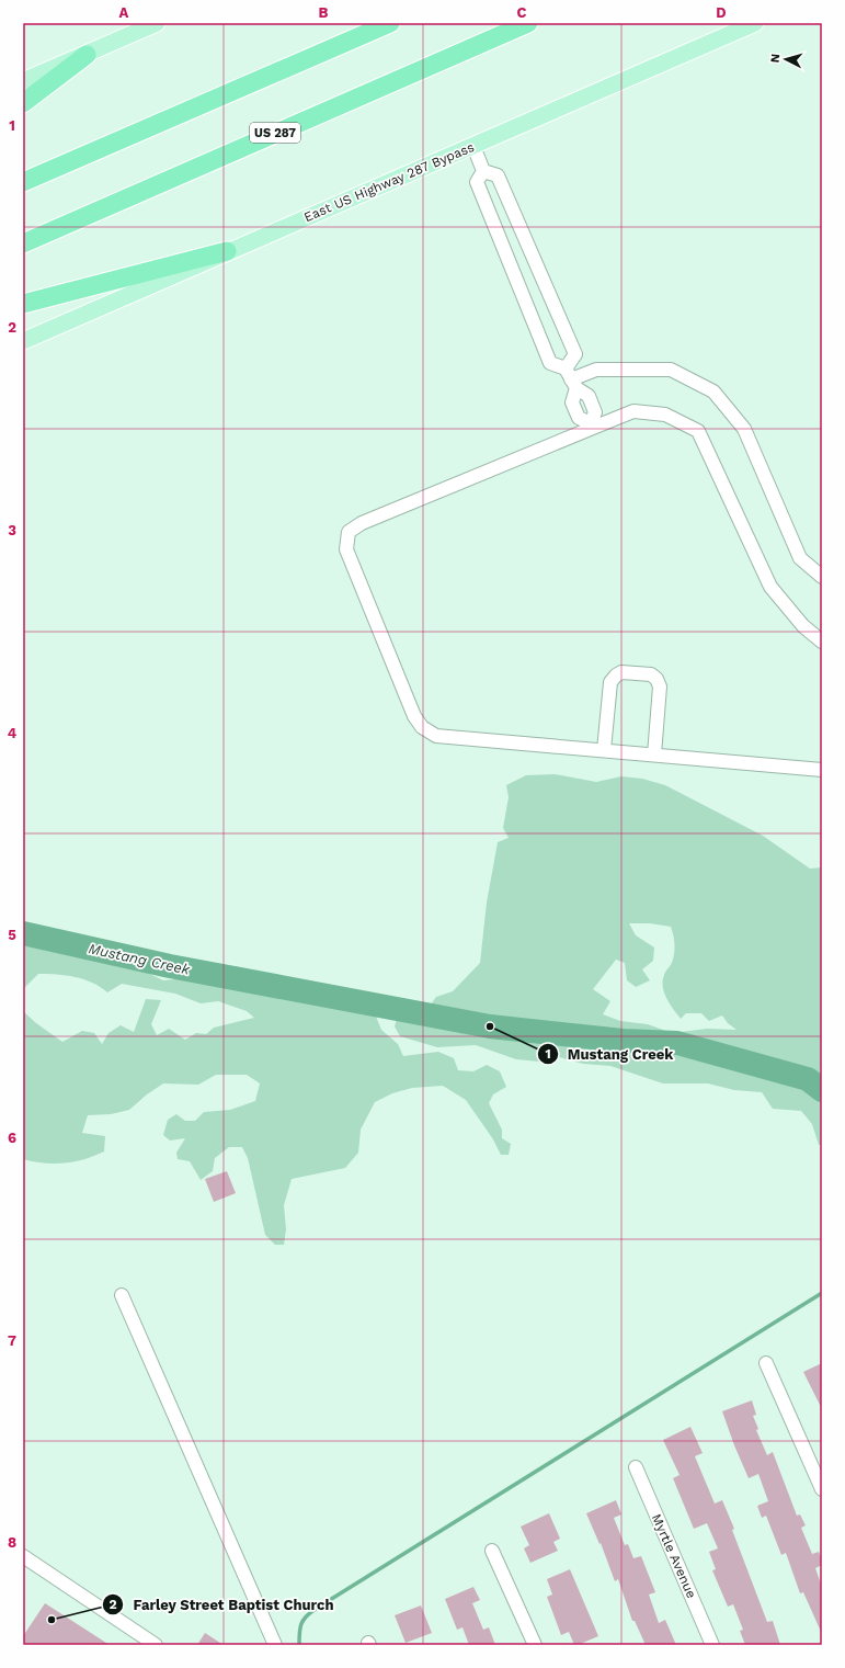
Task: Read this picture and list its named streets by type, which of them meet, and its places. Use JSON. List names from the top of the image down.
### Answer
{
  "streets": {
    "highway": ["US 287"],
    "main road": ["East US Highway 287 Bypass"],
    "street": ["Myrtle Avenue"]
  },
  "water": ["Mustang Creek"],
  "places": ["Mustang Creek", "Farley Street Baptist Church"],
  "north": "left",
  "grid": {
    "columns": [
      "A",
      "B",
      "C",
      "D"
    ],
    "rows": [
      "1",
      "2",
      "3",
      "4",
      "5",
      "6",
      "7",
      "8"
    ]
  }
}
